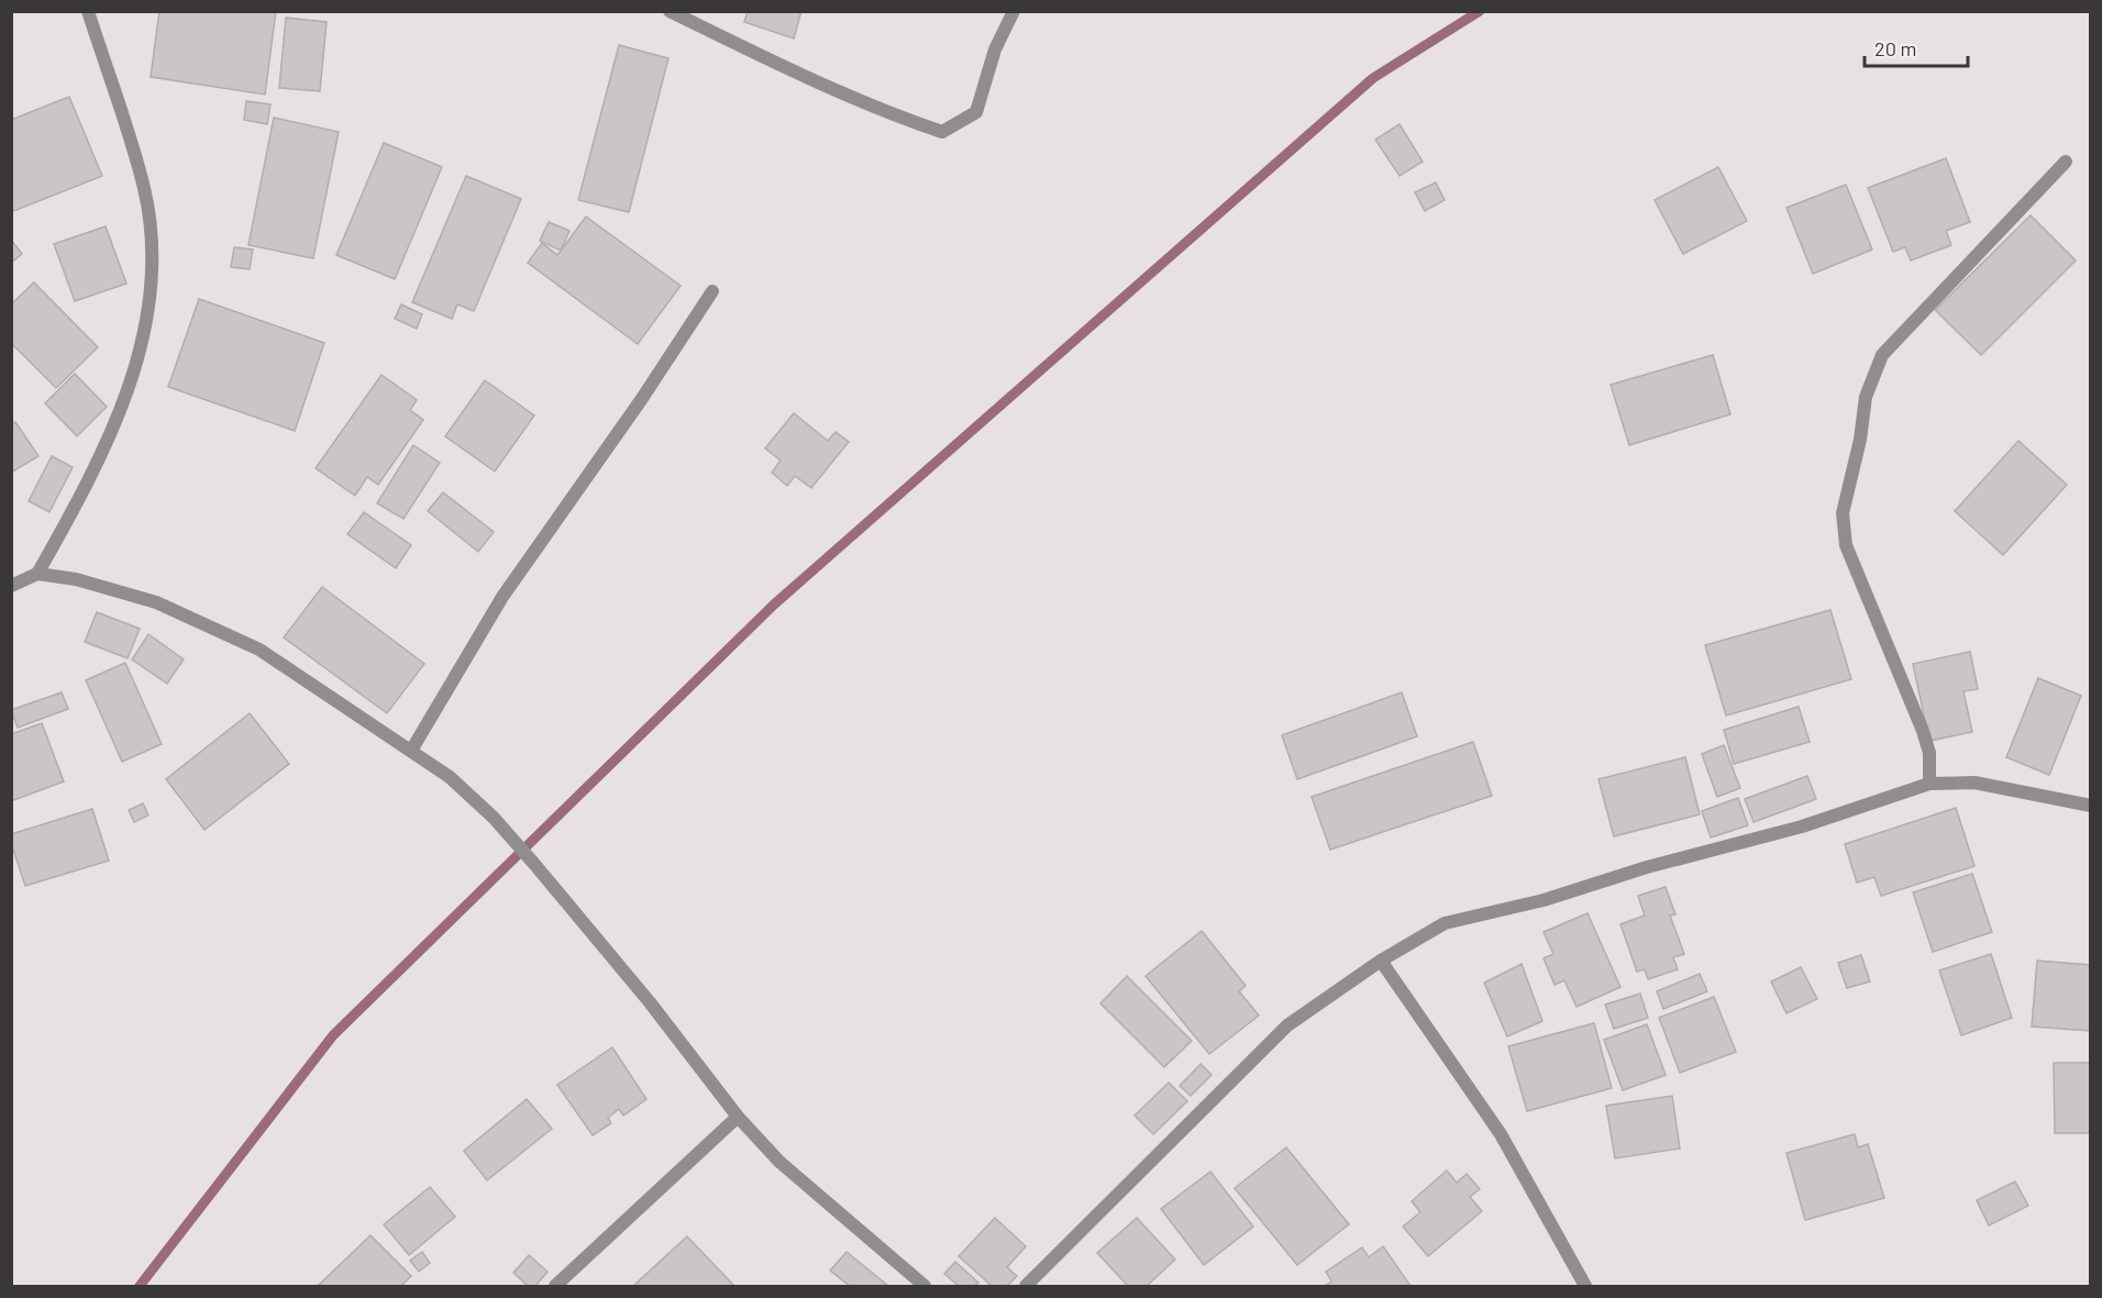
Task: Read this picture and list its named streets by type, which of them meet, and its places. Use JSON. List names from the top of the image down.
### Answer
{
  "scale_bar": "20 m"
}
